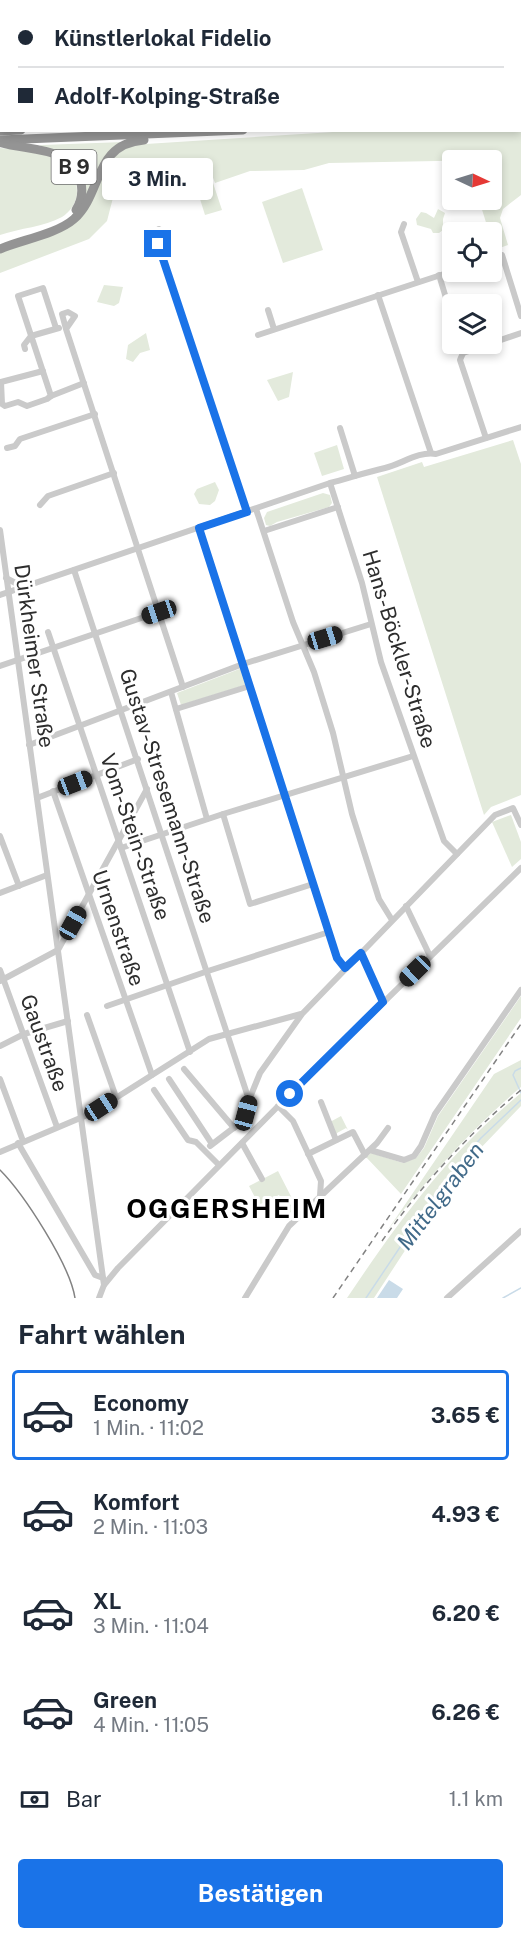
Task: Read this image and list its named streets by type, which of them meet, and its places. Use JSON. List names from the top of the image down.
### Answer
{
  "streets": {
    "highway": ["B 9"],
    "street": [
      "Hans-Böckler-Straße",
      "Dürkheimer Straße",
      "Gustav-Stresemann-Straße",
      "Vom-Stein-Straße",
      "Urnenstraße",
      "Gaustraße"
    ]
  },
  "districts": ["OGGERSHEIM"],
  "water": ["Mittelgraben"],
  "north": "right",
  "page": {
    "banner": ["Künstlerlokal Fidelio", "Adolf-Kolping-Straße"],
    "bubble": "3 Min.",
    "heading": "Fahrt wählen",
    "list": [
      {
        "name": "Economy",
        "note": "1 Min. · 11:02",
        "value": "3.65 €"
      },
      {
        "name": "Komfort",
        "note": "2 Min. · 11:03",
        "value": "4.93 €"
      },
      {
        "name": "XL",
        "note": "3 Min. · 11:04",
        "value": "6.20 €"
      },
      {
        "name": "Green",
        "note": "4 Min. · 11:05",
        "value": "6.26 €"
      }
    ],
    "pay": ["Bar", "1.1 km"],
    "buttons": "Bestätigen"
  }
}
